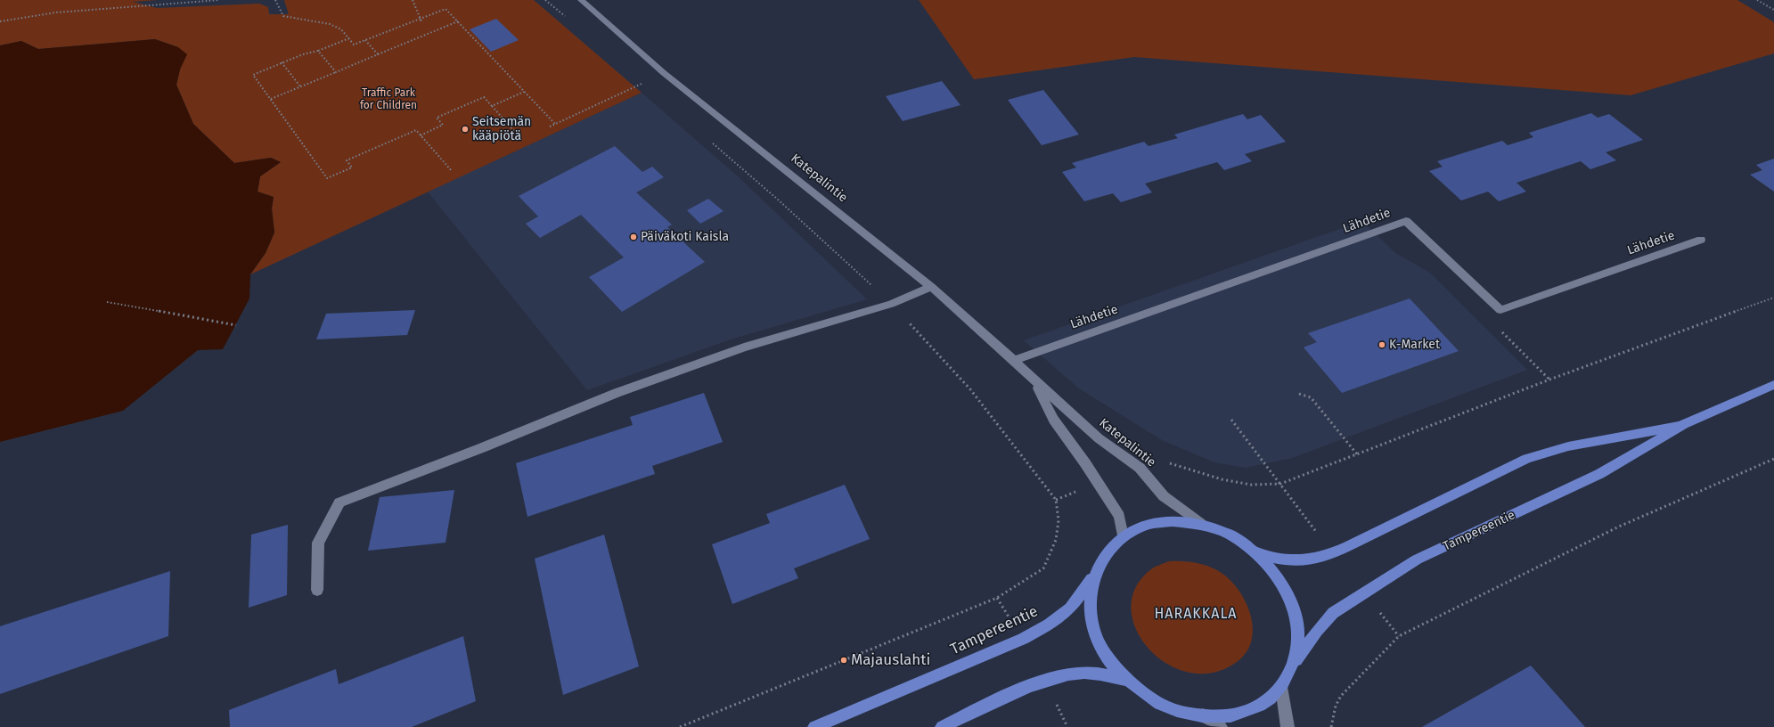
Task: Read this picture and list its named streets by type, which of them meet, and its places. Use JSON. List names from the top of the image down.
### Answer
{
  "streets": {
    "main road": ["Tampereentie"],
    "street": ["Katepalintie", "Lähdetie"]
  },
  "crossings": [
    ["Katepalintie", "Lähdetie"]
  ],
  "districts": ["HARAKKALA"],
  "parks": ["Traffic Park for Children"],
  "places": [
    "Seitsemän kääpiötä",
    "Päiväkoti Kaisla",
    "K-Market",
    "Majauslahti"
  ]
}
